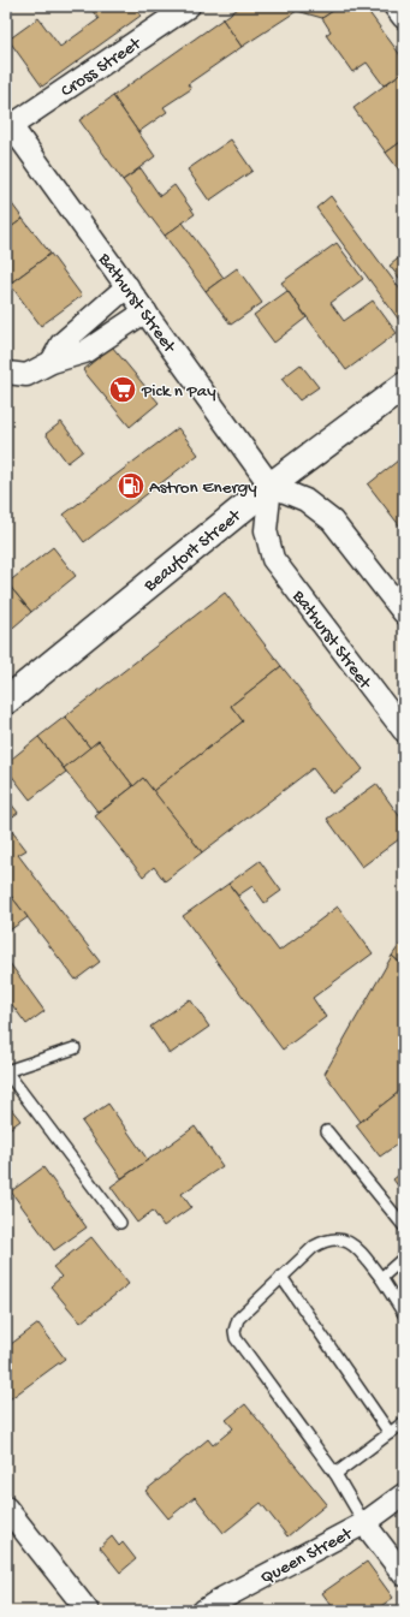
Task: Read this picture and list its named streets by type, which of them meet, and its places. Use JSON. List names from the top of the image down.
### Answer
{
  "streets": {
    "main road": ["Beaufort Street"],
    "street": ["Cross Street", "Bathurst Street", "Queen Street"]
  },
  "crossings": [
    ["Cross Street", "Bathurst Street"],
    ["Bathurst Street", "Beaufort Street"]
  ],
  "places": {
    "supermarket": ["Pick n Pay"],
    "fuel station": ["Astron Energy"]
  }
}
